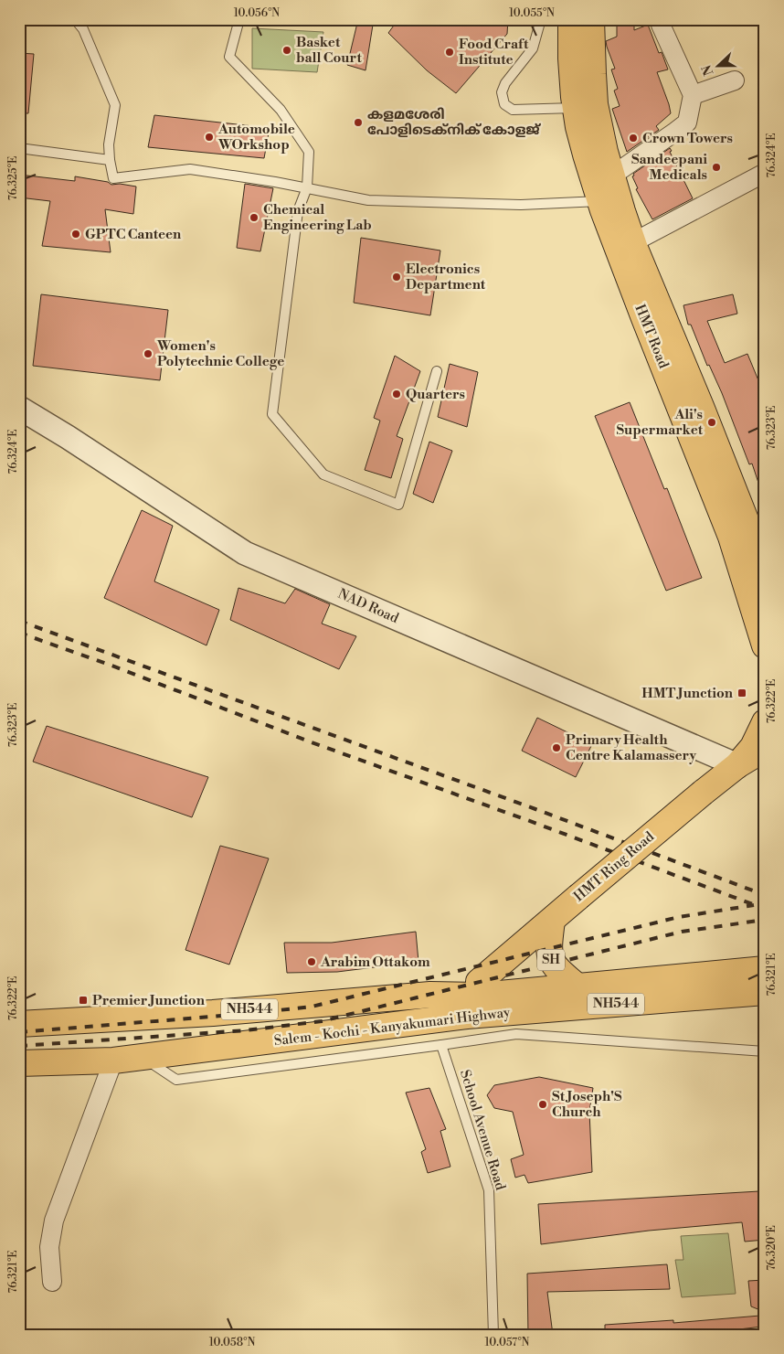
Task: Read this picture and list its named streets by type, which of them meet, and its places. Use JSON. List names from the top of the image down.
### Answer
{
  "streets": {
    "main road": [
      "HMT Road",
      "HMT Ring Road",
      "SH",
      "NH544",
      "Salem - Kochi - Kanyakumari Highway"
    ],
    "street": ["NAD Road"],
    "lane": ["School Avenue Road"]
  },
  "crossings": [
    ["NAD Road", "HMT Ring Road"],
    ["HMT Ring Road", "SH"],
    ["HMT Ring Road", "Salem - Kochi - Kanyakumari Highway"],
    ["SH", "Salem - Kochi - Kanyakumari Highway"]
  ],
  "places": {
    "other": [
      "Basket ball Court",
      "Food Craft Institute",
      "കളമശേരി പോളിടെക്നിക് കോളജ്",
      "Automobile WOrkshop",
      "Crown Towers",
      "Sandeepani Medicals",
      "Chemical Engineering Lab",
      "GPTC Canteen",
      "Electronics Department",
      "Women's Polytechnic College",
      "Quarters",
      "Ali's Supermarket",
      "Primary Health Centre Kalamassery",
      "Arabim Ottakom",
      "St Joseph'S Church"
    ],
    "transit": ["HMT Junction", "Premier Junction"]
  },
  "north": "left",
  "coordinates": [
    "10.056°N",
    "10.055°N",
    "76.324°E",
    "76.325°E",
    "76.323°E",
    "76.322°E",
    "76.321°E",
    "76.320°E",
    "10.058°N",
    "10.057°N"
  ]
}
